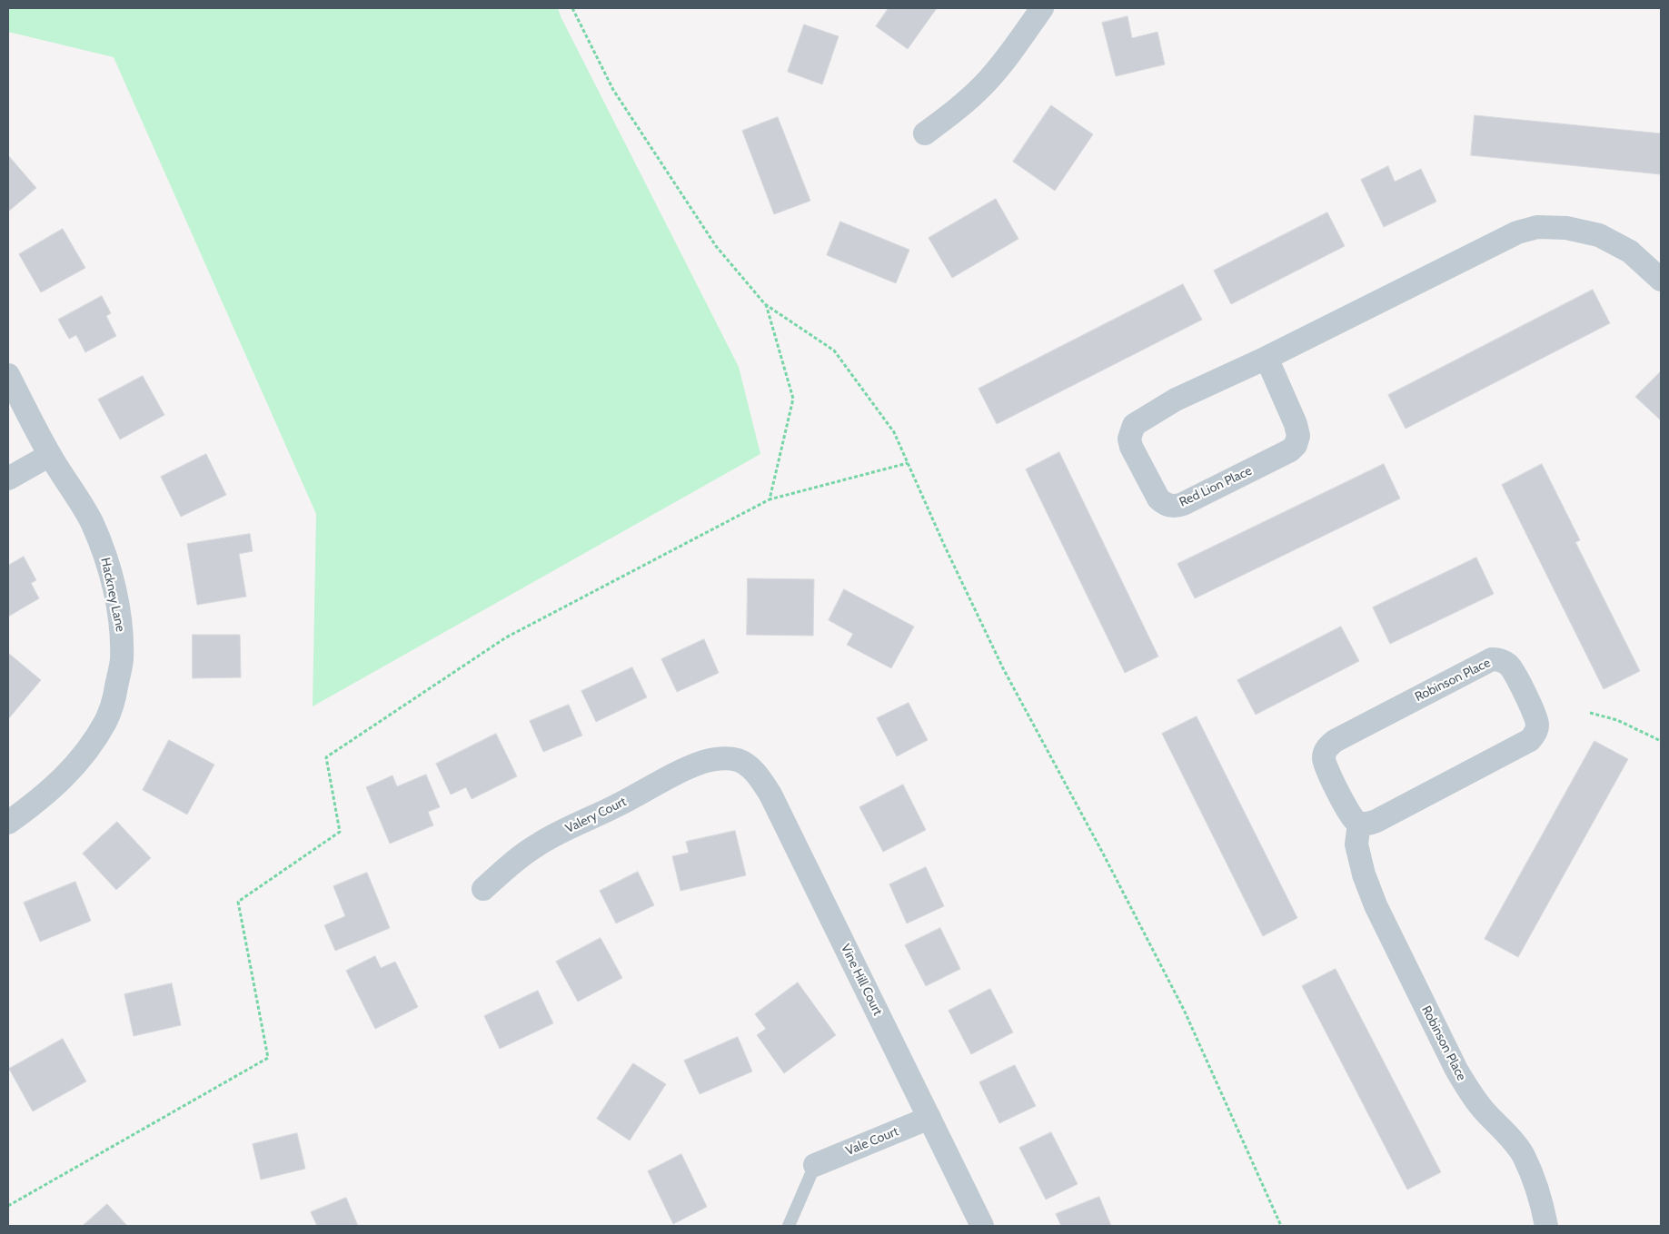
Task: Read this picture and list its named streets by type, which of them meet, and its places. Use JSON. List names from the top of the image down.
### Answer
{
  "streets": {
    "street": [
      "Red Lion Place",
      "Hackney Lane",
      "Robinson Place",
      "Valery Court",
      "Vine Hill Court",
      "Vale Court"
    ]
  },
  "crossings": [
    ["Valery Court", "Vine Hill Court"],
    ["Vine Hill Court", "Vale Court"]
  ]
}
